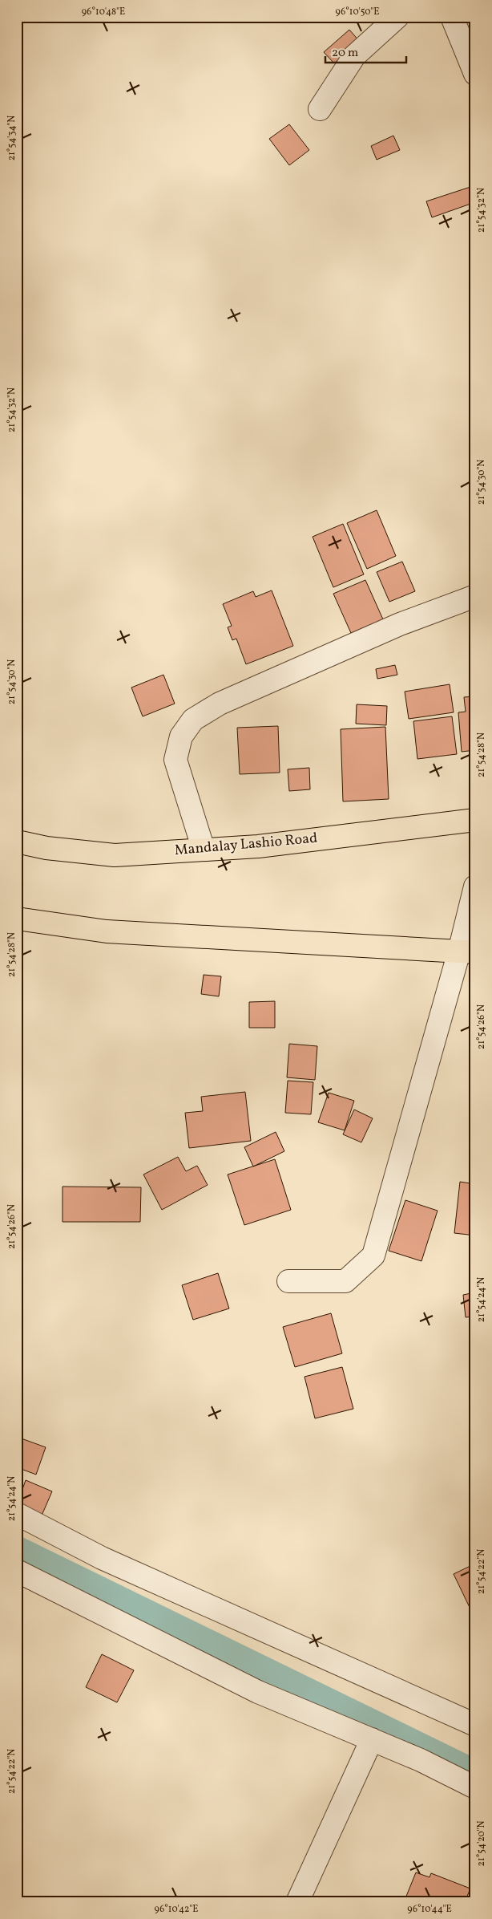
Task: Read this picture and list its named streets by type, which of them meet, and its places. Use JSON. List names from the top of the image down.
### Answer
{
  "streets": {
    "highway": ["Mandalay Lashio Road"]
  },
  "scale_bar": "20 m",
  "coordinates": [
    "96°10'48\"E",
    "96°10'50\"E",
    "21°54'34\"N",
    "21°54'32\"N",
    "21°54'30\"N",
    "21°54'28\"N",
    "21°54'26\"N",
    "21°54'24\"N",
    "21°54'22\"N",
    "21°54'20\"N",
    "96°10'42\"E",
    "96°10'44\"E"
  ]
}
